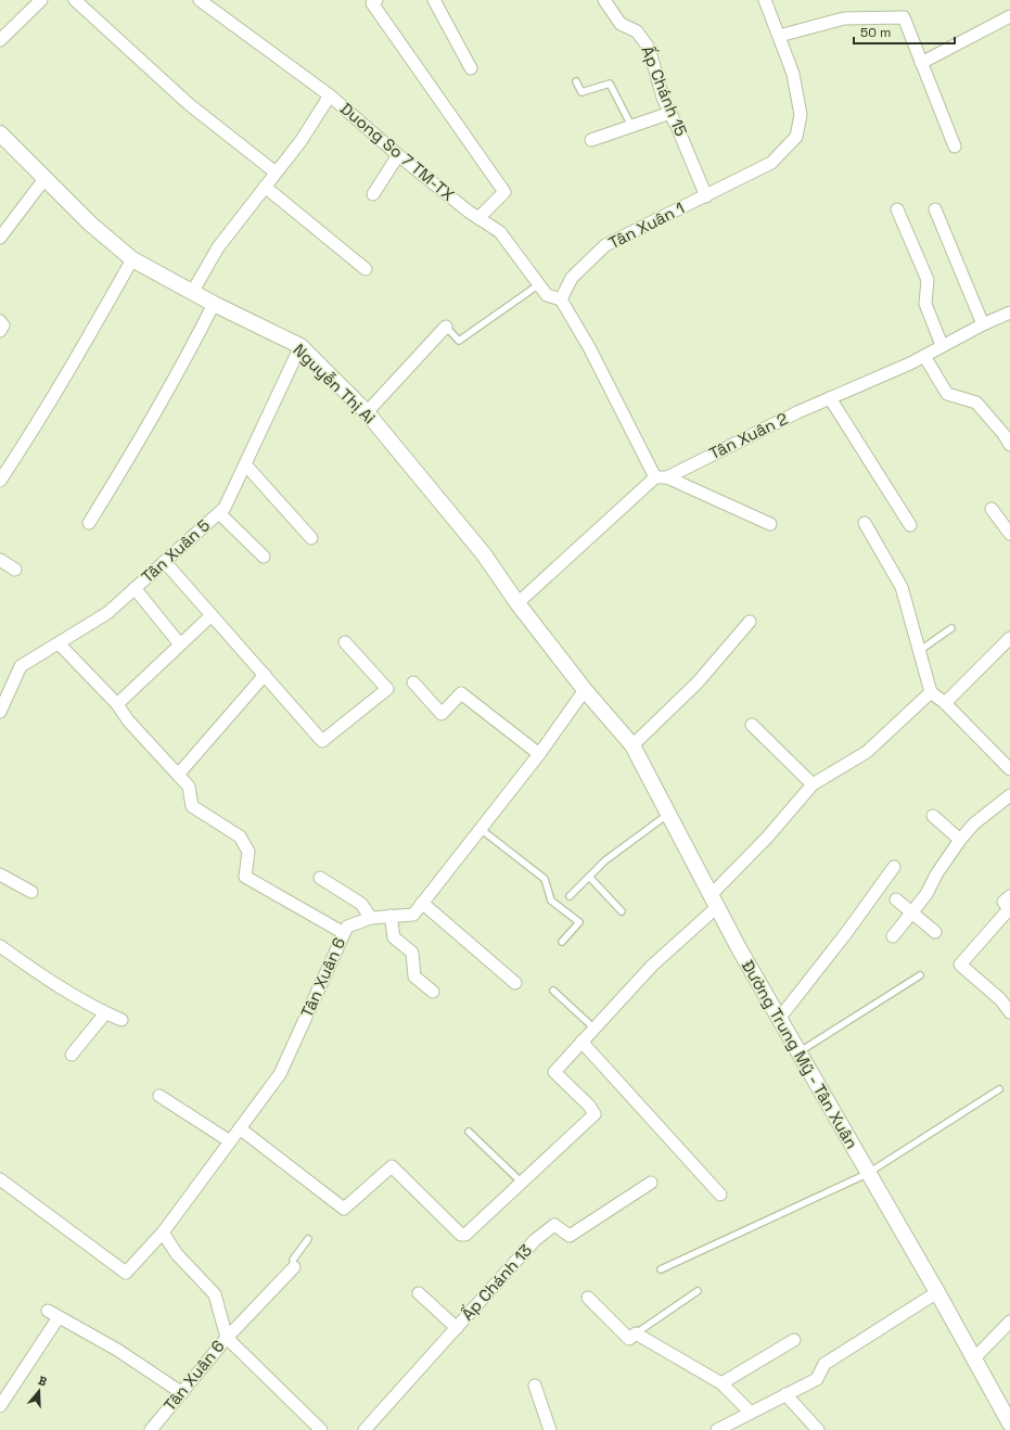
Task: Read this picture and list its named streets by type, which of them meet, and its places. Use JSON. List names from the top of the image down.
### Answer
{
  "streets": {
    "street": [
      "Ấp Chánh 15",
      "Duong So 7 TM-TX",
      "Tân Xuân 1",
      "Nguyễn Thị Ai",
      "Tân Xuân 2",
      "Tân Xuân 5",
      "Tân Xuân 6",
      "Đường Trung Mỹ - Tân Xuân",
      "Ấp Chánh 13"
    ]
  },
  "crossings": [
    ["Ấp Chánh 15", "Tân Xuân 1"],
    ["Duong So 7 TM-TX", "Tân Xuân 1"],
    ["Duong So 7 TM-TX", "Nguyễn Thị Ai"],
    ["Nguyễn Thị Ai", "Tân Xuân 2"],
    ["Nguyễn Thị Ai", "Tân Xuân 5"],
    ["Nguyễn Thị Ai", "Tân Xuân 6"],
    ["Nguyễn Thị Ai", "Đường Trung Mỹ - Tân Xuân"],
    ["Tân Xuân 6", "Đường Trung Mỹ - Tân Xuân"]
  ],
  "scale_bar": "50 m",
  "north": "top"
}
